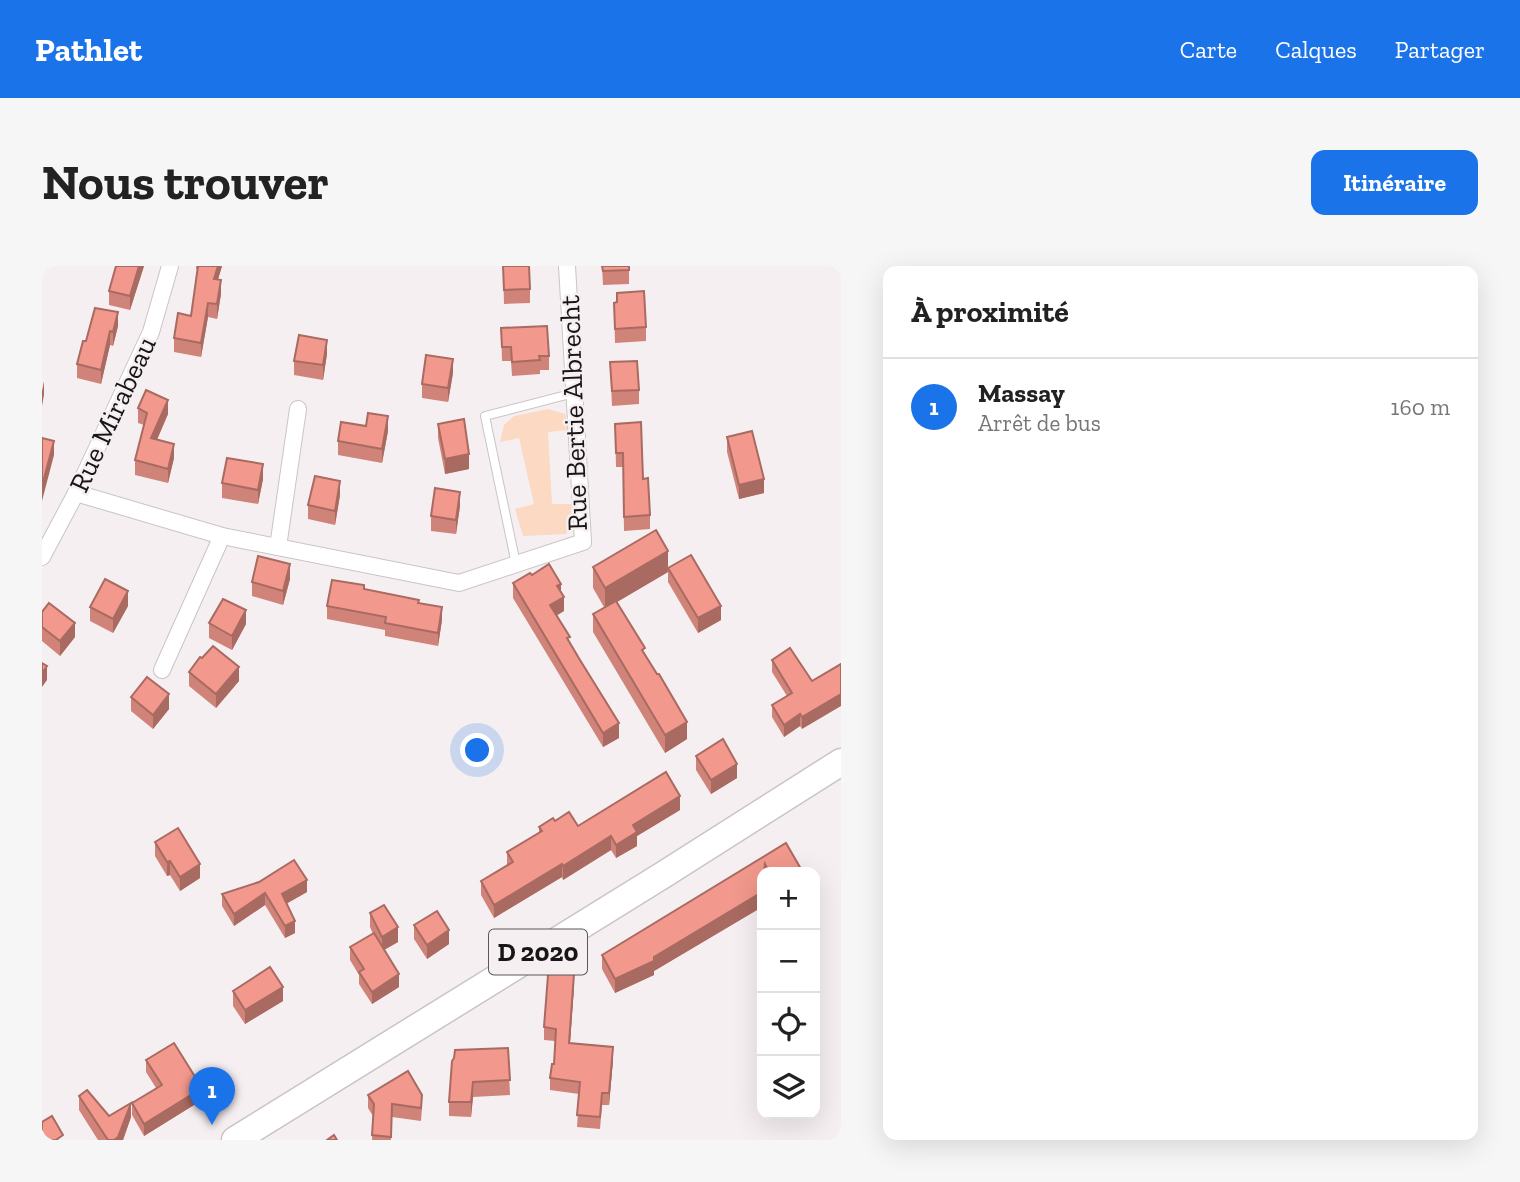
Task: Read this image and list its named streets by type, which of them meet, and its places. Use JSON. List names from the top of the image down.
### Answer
{
  "streets": {
    "main road": ["D 2020"],
    "street": ["Rue Bertie Albrecht", "Rue Mirabeau"]
  },
  "crossings": [
    ["Rue Bertie Albrecht", "Rue Mirabeau"]
  ],
  "page": {
    "header": "Pathlet",
    "nav": ["Carte", "Calques", "Partager"],
    "buttons": "Itinéraire",
    "title": "Nous trouver",
    "heading": "À proximité",
    "list": [
      {
        "mark": "1",
        "name": "Massay",
        "note": "Arrêt de bus",
        "value": "160 m"
      }
    ],
    "map_buttons": ["+", "−"],
    "pins": "1"
  }
}
